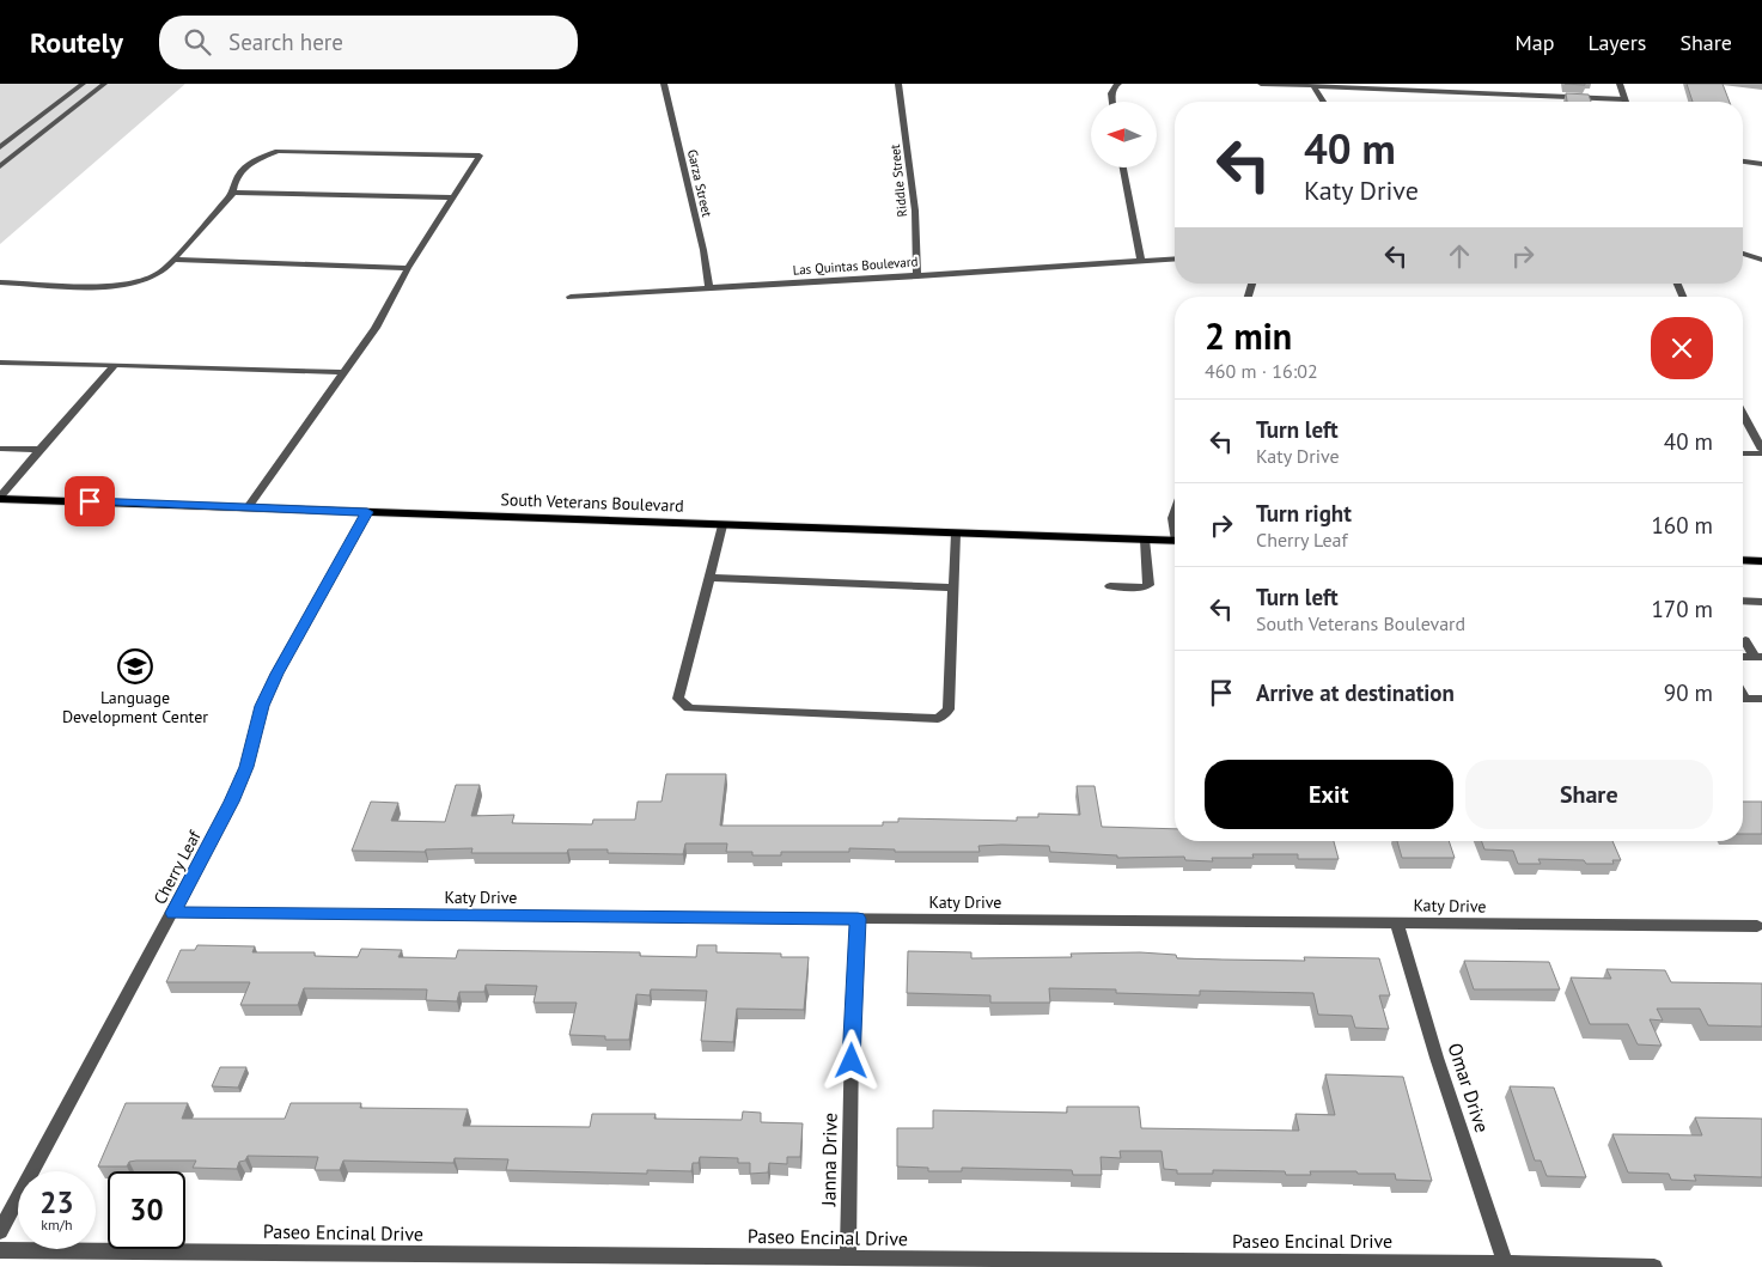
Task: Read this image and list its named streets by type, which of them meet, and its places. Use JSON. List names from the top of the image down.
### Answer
{
  "streets": {
    "main road": ["South Veterans Boulevard"],
    "street": [
      "Riddle Street",
      "Garza Street",
      "Las Quintas Boulevard",
      "Cherry Leaf",
      "Katy Drive",
      "Omar Drive",
      "Janna Drive",
      "Paseo Encinal Drive"
    ]
  },
  "crossings": [
    ["Riddle Street", "Las Quintas Boulevard"],
    ["Garza Street", "Las Quintas Boulevard"],
    ["South Veterans Boulevard", "Cherry Leaf"],
    ["Cherry Leaf", "Katy Drive"],
    ["Katy Drive", "Omar Drive"],
    ["Katy Drive", "Janna Drive"],
    ["Omar Drive", "Paseo Encinal Drive"],
    ["Janna Drive", "Paseo Encinal Drive"]
  ],
  "places": {
    "school or university": ["Language Development Center"]
  },
  "north": "left",
  "page": {
    "header": "Routely",
    "search": "Search here",
    "nav": ["Map", "Layers", "Share"],
    "turn": ["40 m", "Katy Drive"],
    "heading": ["2 min", "460 m · 16:02"],
    "list": [
      {
        "name": "Turn left",
        "note": "Katy Drive",
        "value": "40 m"
      },
      {
        "name": "Turn right",
        "note": "Cherry Leaf",
        "value": "160 m"
      },
      {
        "name": "Turn left",
        "note": "South Veterans Boulevard",
        "value": "170 m"
      },
      {
        "name": "Arrive at destination",
        "value": "90 m"
      }
    ],
    "buttons": ["Exit", "Share"],
    "speed": "23 km/h",
    "limit": "30"
  }
}
